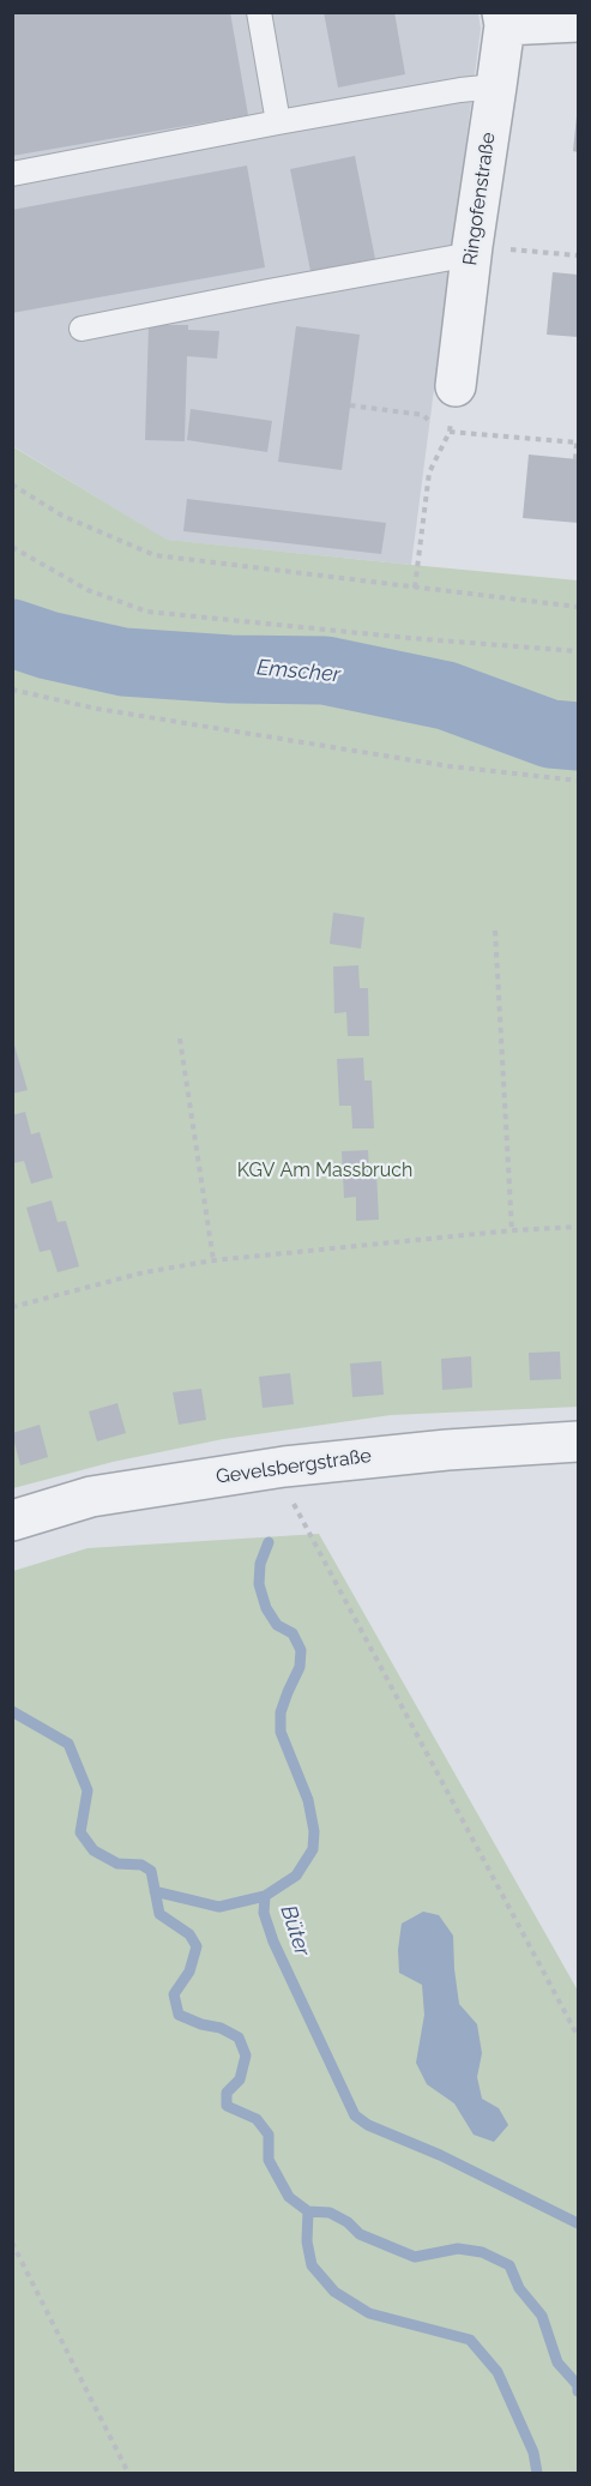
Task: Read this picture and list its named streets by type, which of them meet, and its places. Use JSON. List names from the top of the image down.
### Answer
{
  "streets": {
    "street": ["Ringofenstraße", "Gevelsbergstraße"]
  },
  "water": ["Emscher", "Büter"],
  "parks": ["KGV Am Massbruch"]
}
